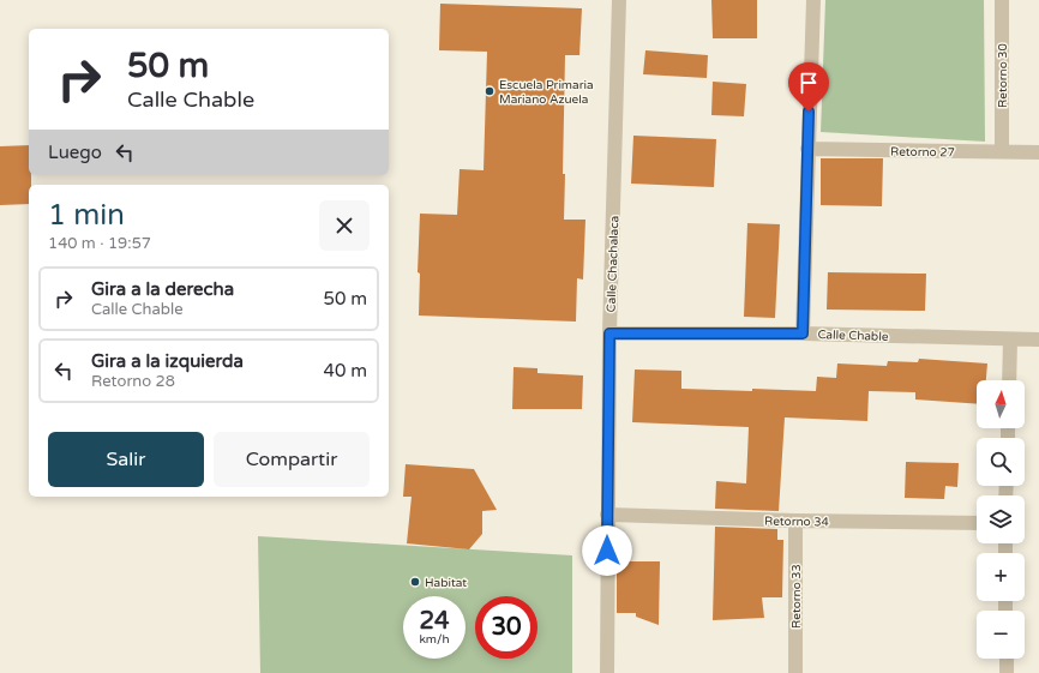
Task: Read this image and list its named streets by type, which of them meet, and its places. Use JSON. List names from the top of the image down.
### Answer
{
  "streets": {
    "street": [
      "Retorno 30",
      "Retorno 27",
      "Calle Chachalaca",
      "Calle Chable",
      "Retorno 34",
      "Retorno 33"
    ]
  },
  "crossings": [
    ["Retorno 30", "Retorno 27"],
    ["Calle Chachalaca", "Calle Chable"],
    ["Calle Chachalaca", "Retorno 34"],
    ["Retorno 34", "Retorno 33"]
  ],
  "places": ["Escuela Primaria Mariano Azuela", "Habitat"],
  "north": "top",
  "page": {
    "turn": ["50 m", "Calle Chable"],
    "then": "Luego",
    "heading": ["1 min", "140 m · 19:57"],
    "list": [
      {
        "name": "Gira a la derecha",
        "note": "Calle Chable",
        "value": "50 m"
      },
      {
        "name": "Gira a la izquierda",
        "note": "Retorno 28",
        "value": "40 m"
      }
    ],
    "map_buttons": ["+", "−"],
    "buttons": ["Salir", "Compartir"],
    "speed": "24 km/h",
    "limit": "30"
  }
}
